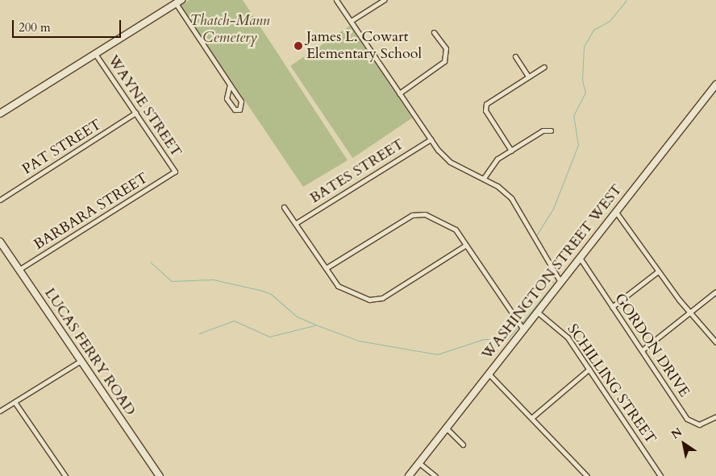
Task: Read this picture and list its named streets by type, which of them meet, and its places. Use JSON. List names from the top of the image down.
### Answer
{
  "streets": {
    "street": [
      "WAYNE STREET",
      "PAT STREET",
      "BATES STREET",
      "BARBARA STREET",
      "WASHINGTON STREET WEST",
      "GORDON DRIVE",
      "LUCAS FERRY ROAD",
      "SCHILLING STREET"
    ]
  },
  "crossings": [
    ["WAYNE STREET", "PAT STREET"],
    ["WAYNE STREET", "BARBARA STREET"],
    ["BARBARA STREET", "LUCAS FERRY ROAD"],
    ["WASHINGTON STREET WEST", "GORDON DRIVE"],
    ["WASHINGTON STREET WEST", "SCHILLING STREET"]
  ],
  "parks": ["Thatch-Mann Cemetery"],
  "places": ["James L. Cowart Elementary School"],
  "scale_bar": "200 m",
  "north": "top left"
}
